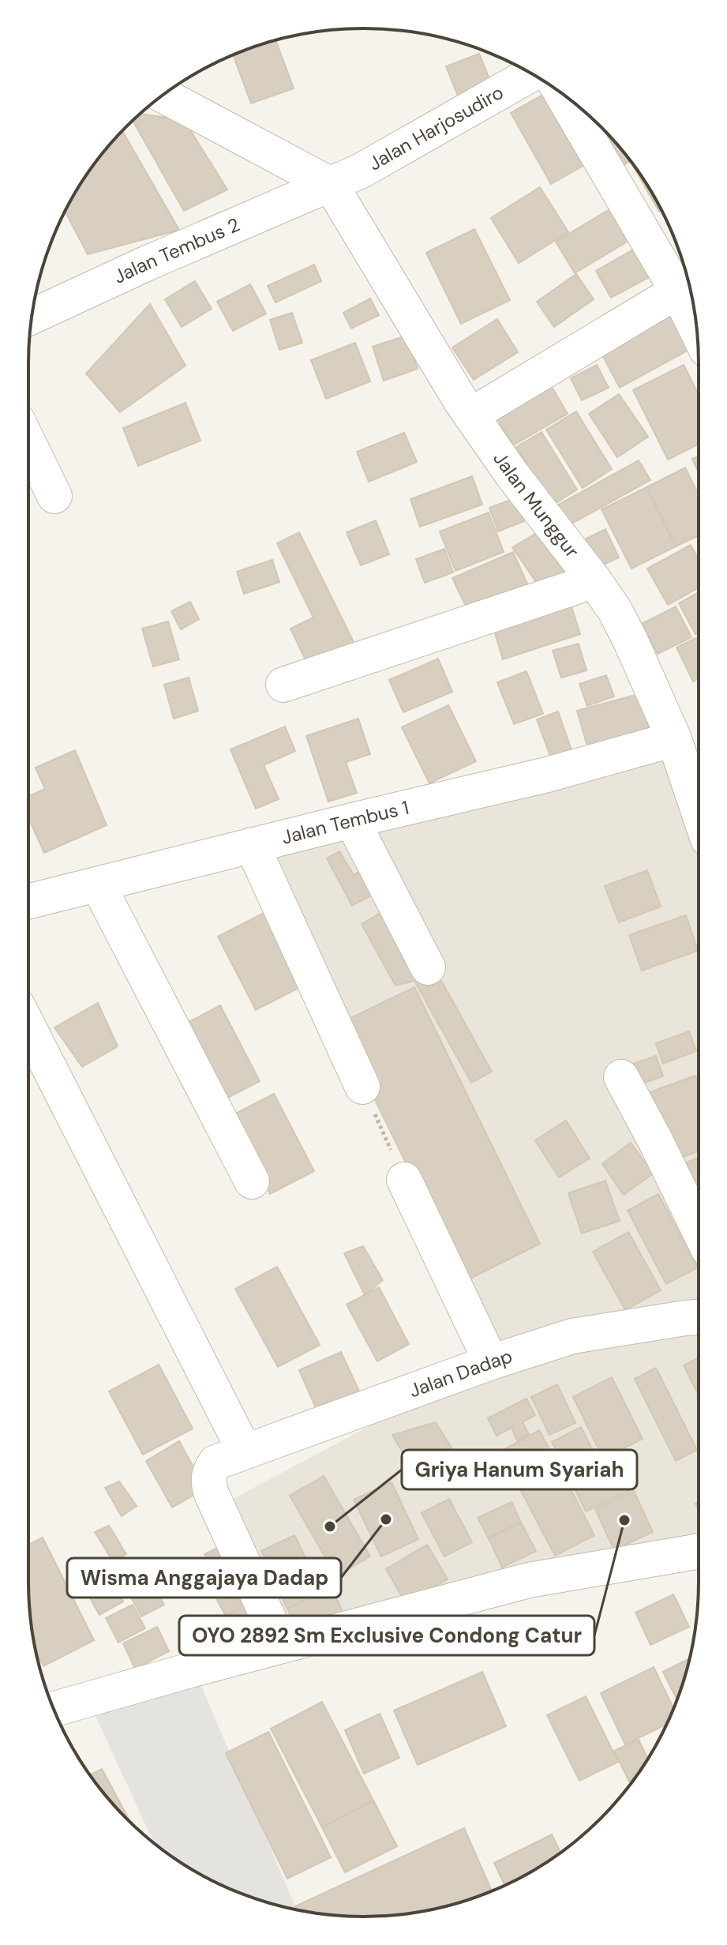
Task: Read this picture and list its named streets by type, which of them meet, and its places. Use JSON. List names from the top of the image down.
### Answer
{
  "streets": {
    "street": [
      "Jalan Harjosudiro",
      "Jalan Tembus 2",
      "Jalan Munggur",
      "Jalan Tembus 1",
      "Jalan Dadap"
    ]
  },
  "crossings": [
    ["Jalan Harjosudiro", "Jalan Tembus 2"],
    ["Jalan Harjosudiro", "Jalan Munggur"],
    ["Jalan Tembus 2", "Jalan Munggur"],
    ["Jalan Munggur", "Jalan Tembus 1"]
  ],
  "places": ["Wisma Anggajaya Dadap", "OYO 2892 Sm Exclusive Condong Catur", "Griya Hanum Syariah"]
}
